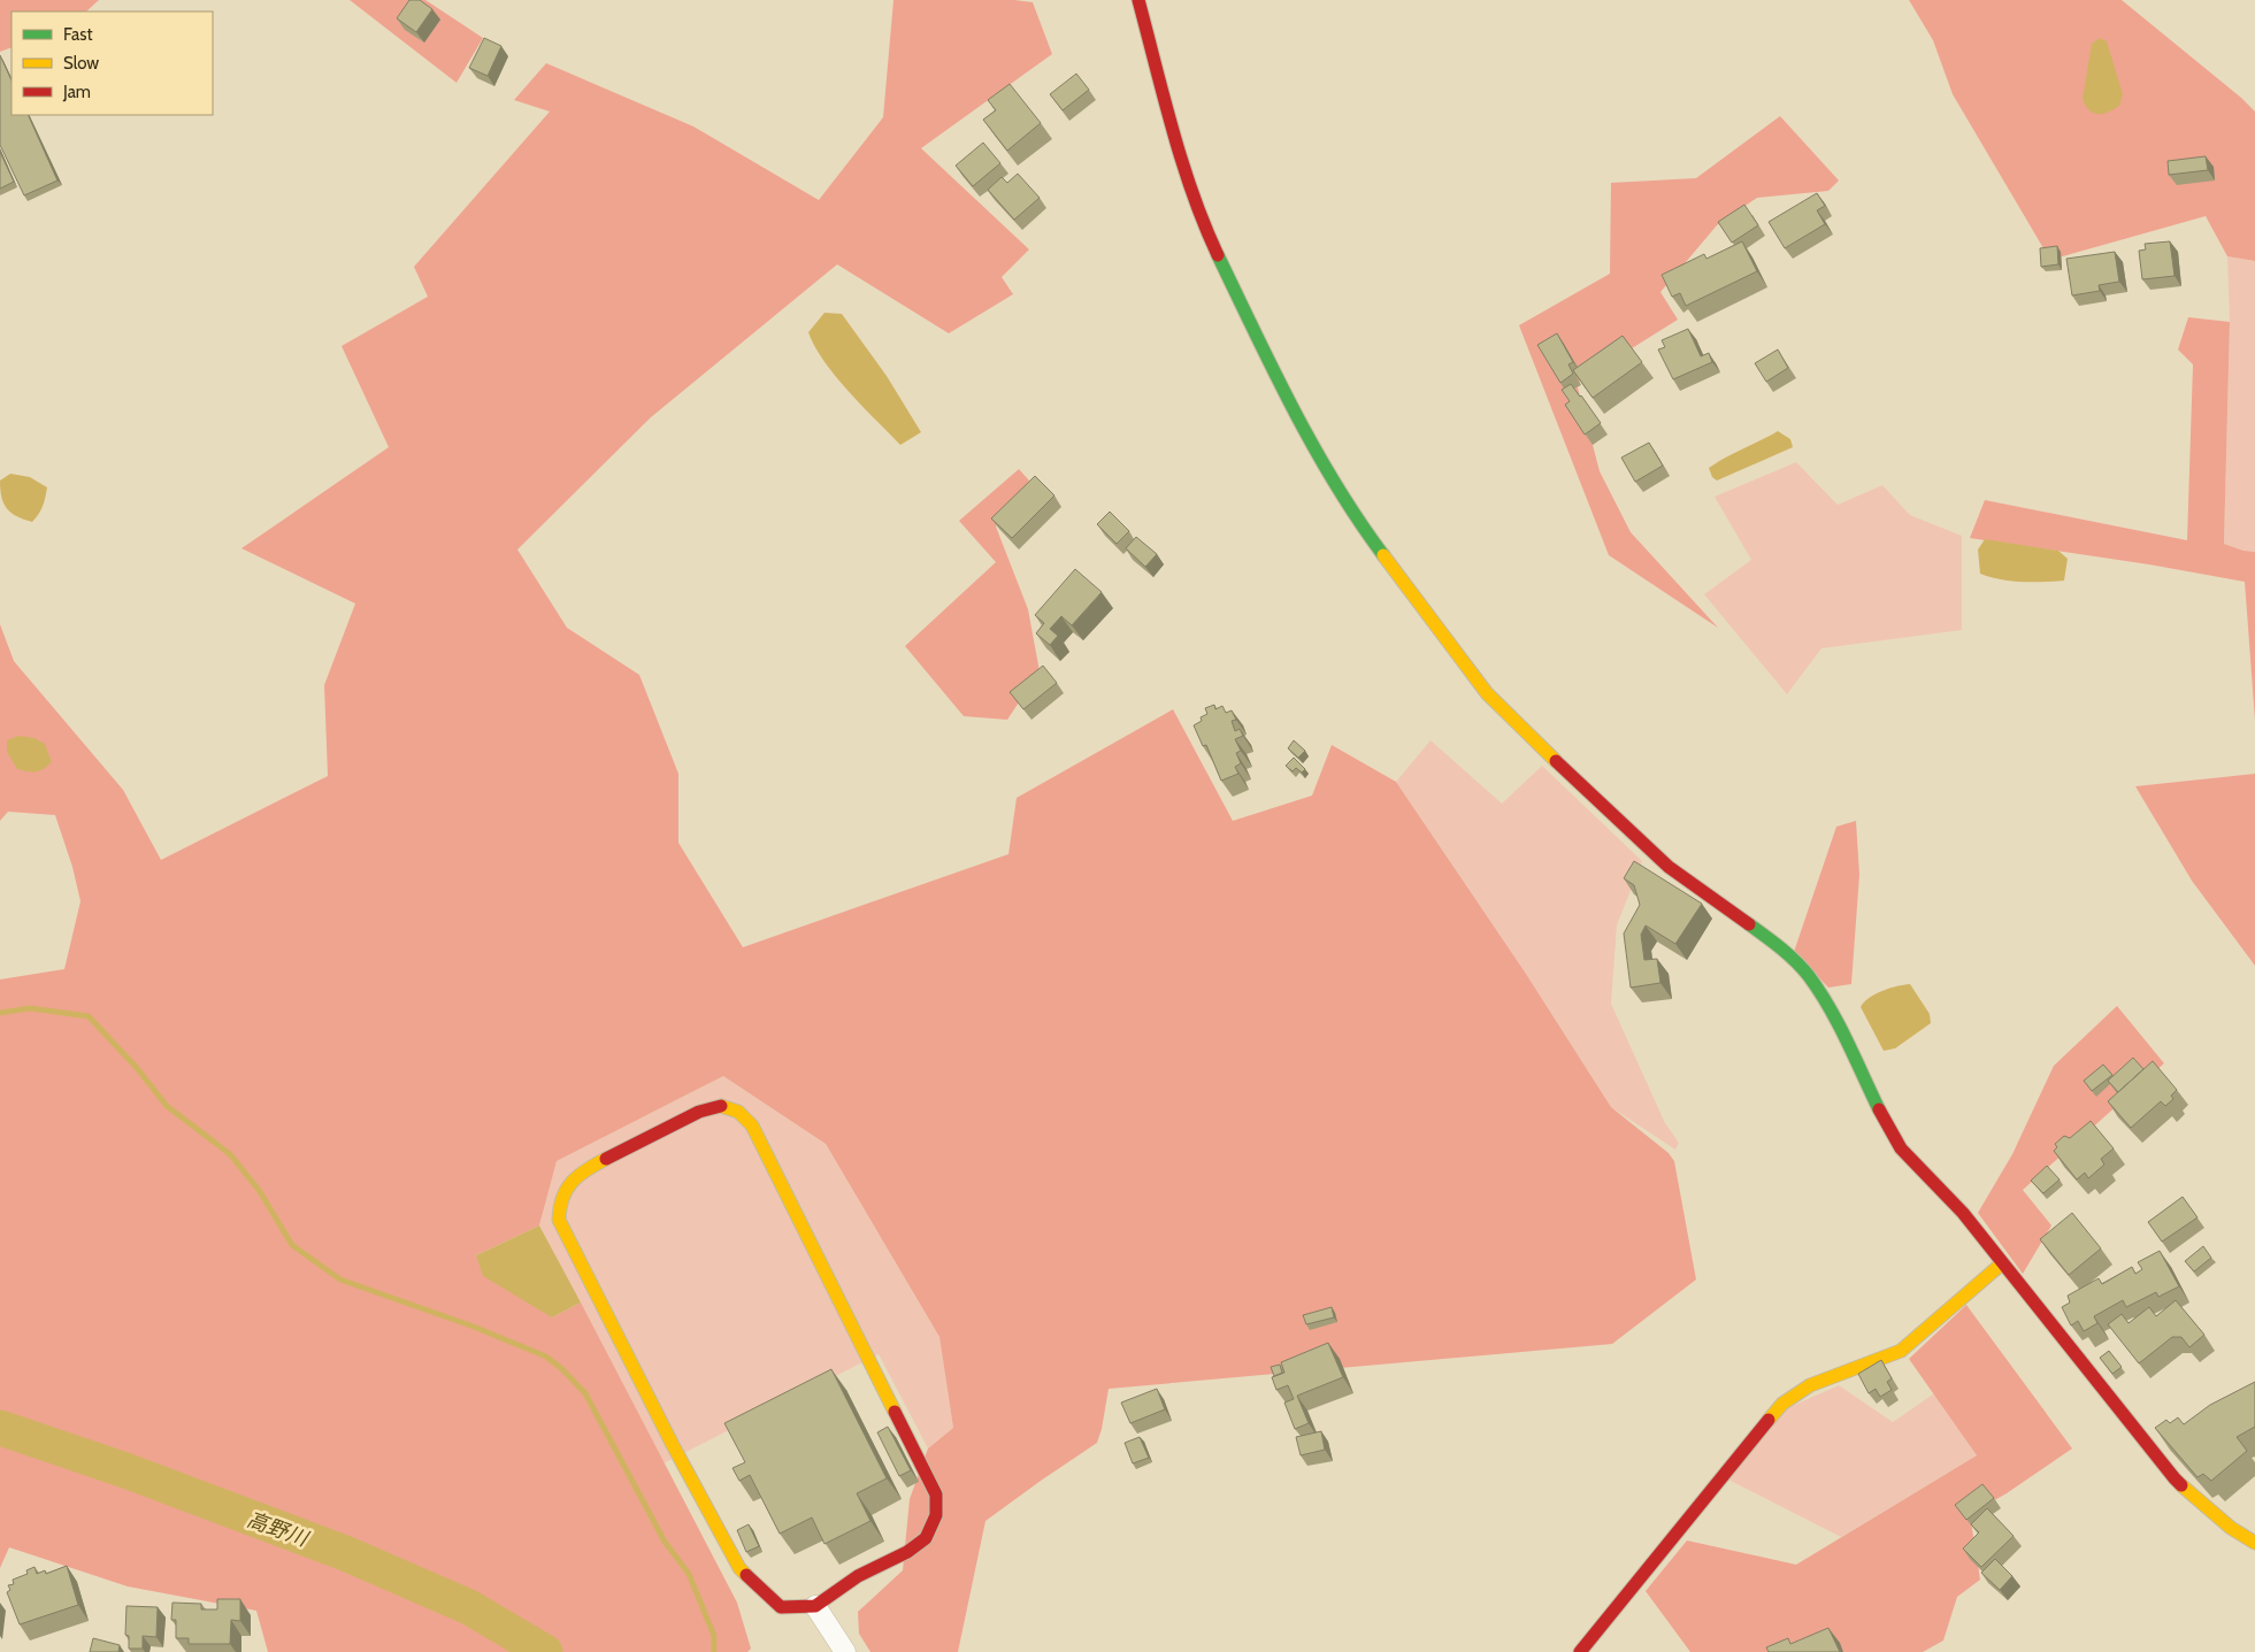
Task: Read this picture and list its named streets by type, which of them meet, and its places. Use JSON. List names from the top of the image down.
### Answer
{
  "water": ["高野川"],
  "legend": ["Fast", "Slow", "Jam"]
}
